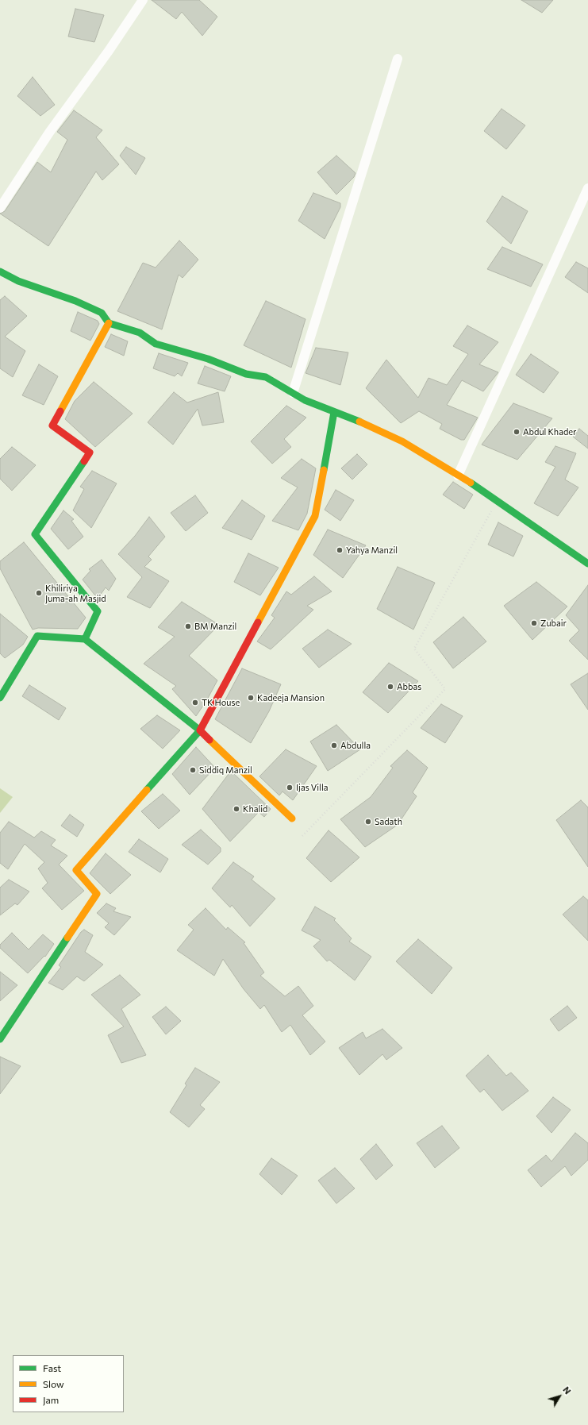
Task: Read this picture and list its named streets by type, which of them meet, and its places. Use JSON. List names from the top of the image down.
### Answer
{
  "places": [
    "Abdul Khader",
    "Yahya Manzil",
    "Khiliriya Juma-ah Masjid",
    "Zubair",
    "BM Manzil",
    "Abbas",
    "Kadeeja Mansion",
    "TK House",
    "Abdulla",
    "Siddiq Manzil",
    "Ijas Villa",
    "Khalid",
    "Sadath"
  ],
  "legend": ["Fast", "Slow", "Jam"],
  "north": "top right"
}
